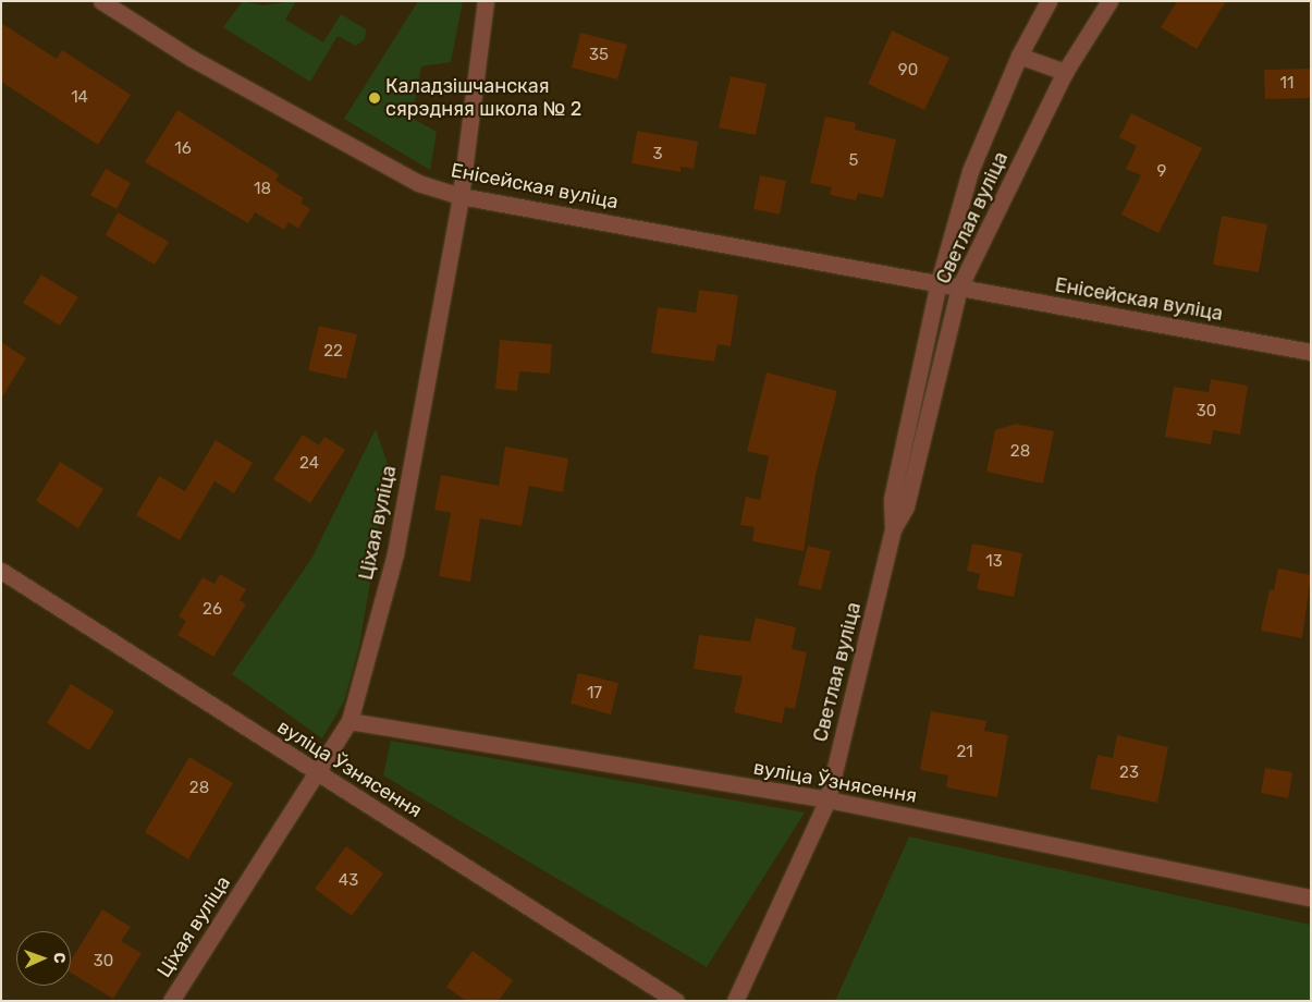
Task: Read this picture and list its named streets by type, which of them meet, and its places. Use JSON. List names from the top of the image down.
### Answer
{
  "streets": {
    "street": [
      "Енісейская вуліца",
      "Светлая вуліца",
      "Ціхая вуліца",
      "вуліца Ўзнясення"
    ]
  },
  "crossings": [
    ["Енісейская вуліца", "Светлая вуліца"],
    ["Енісейская вуліца", "Ціхая вуліца"],
    ["Светлая вуліца", "вуліца Ўзнясення"],
    ["Ціхая вуліца", "вуліца Ўзнясення"]
  ],
  "places": ["Каладзішчанская сярэдняя школа № 2"],
  "house_numbers": [
    "35",
    "90",
    "11",
    "14",
    "16",
    "3",
    "5",
    "9",
    "18",
    "22",
    "30",
    "28",
    "24",
    "13",
    "26",
    "17",
    "21",
    "23",
    "28",
    "43",
    "30"
  ],
  "north": "right"
}
